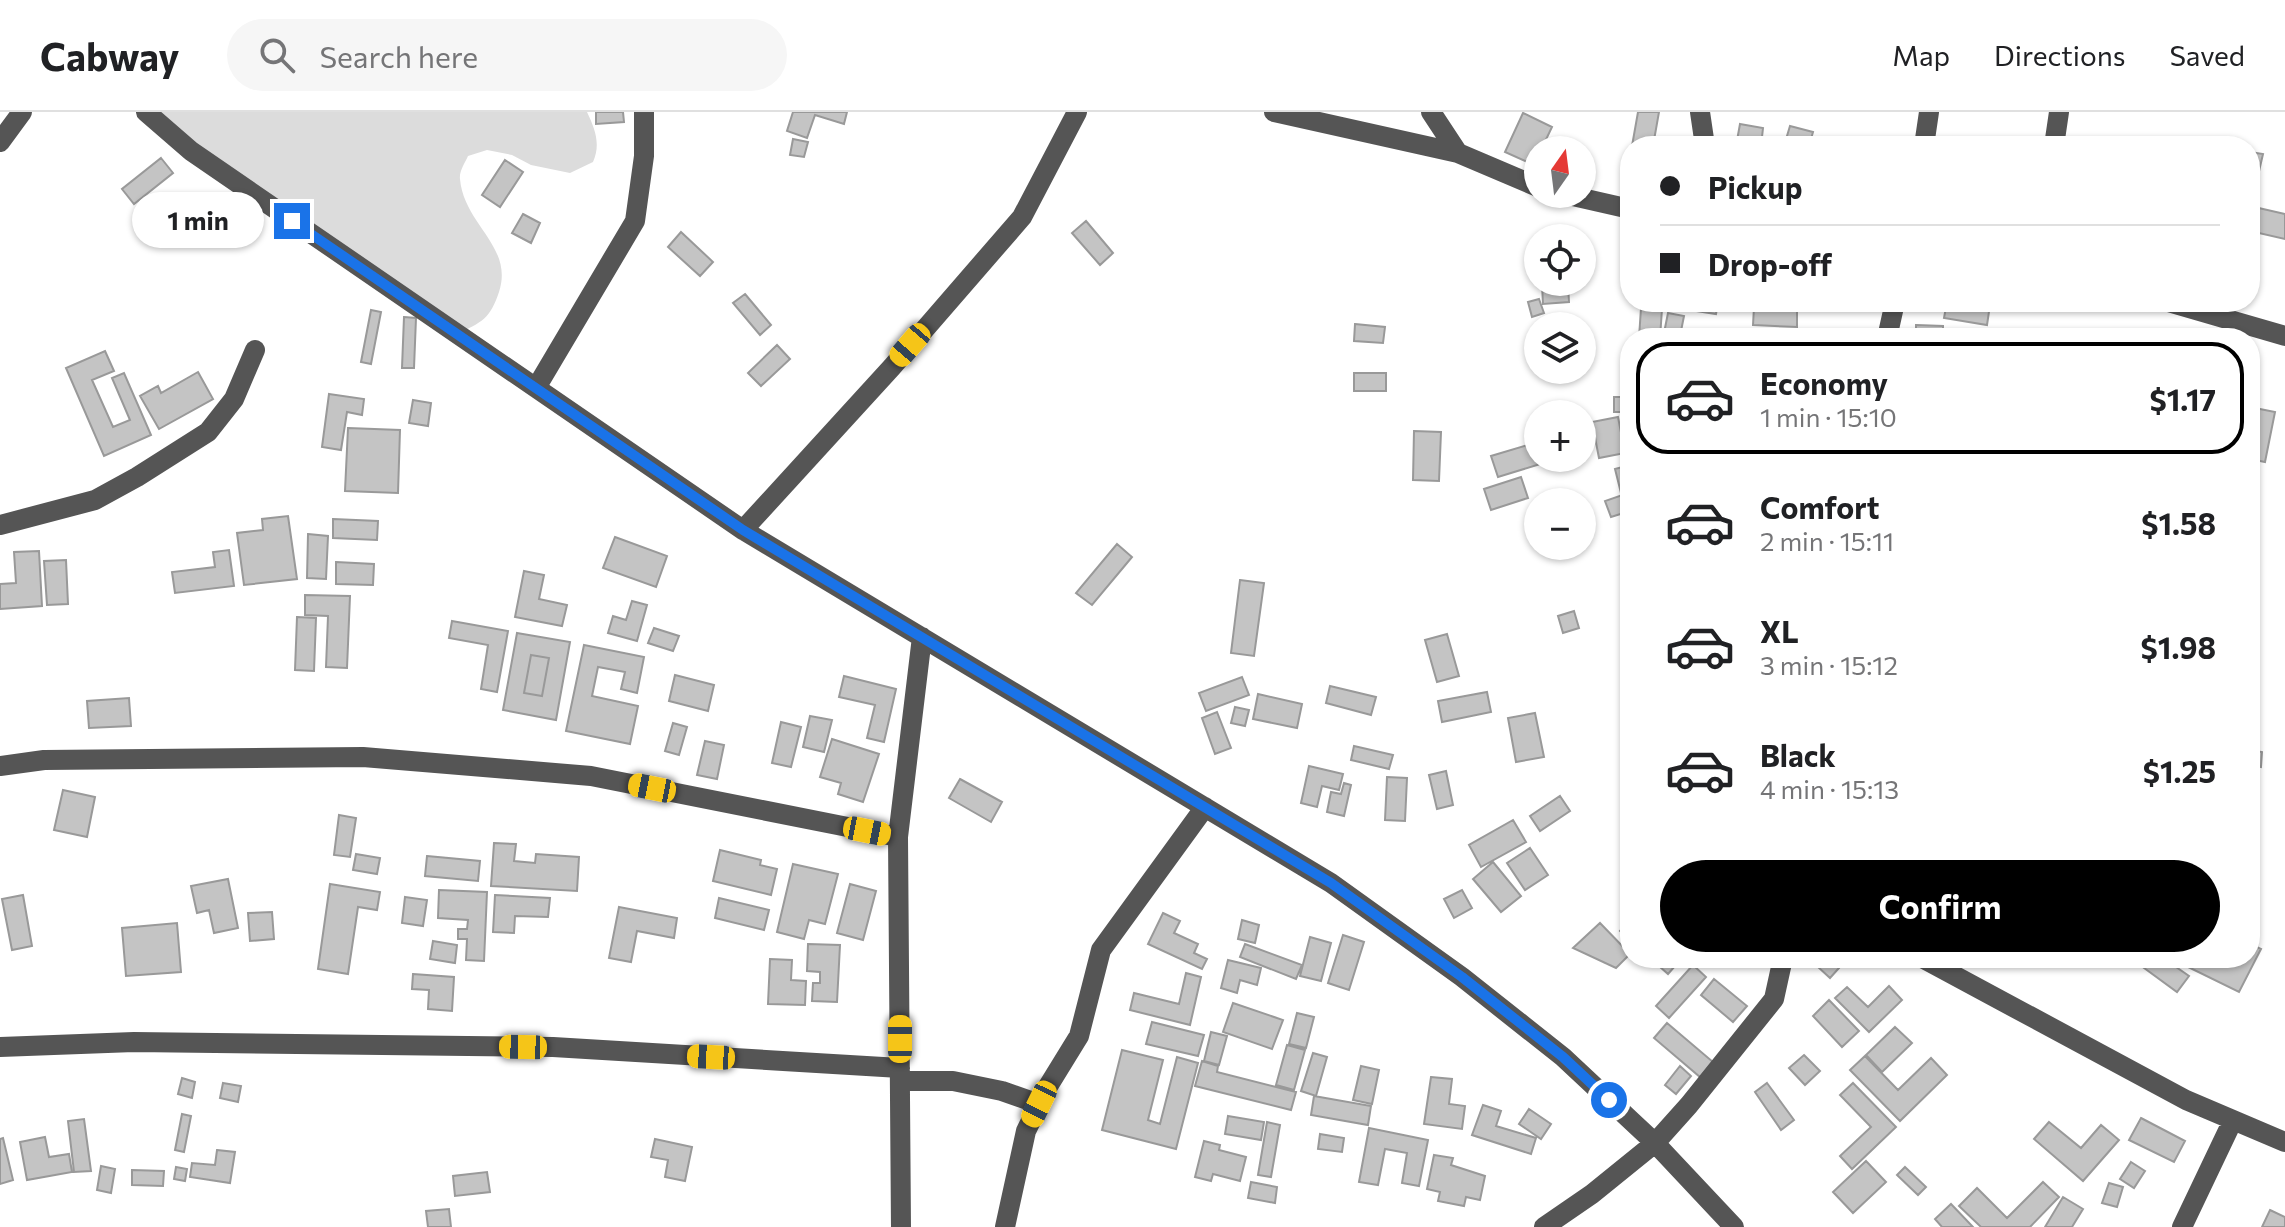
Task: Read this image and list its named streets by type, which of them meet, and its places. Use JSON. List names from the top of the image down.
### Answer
{
  "north": "top",
  "page": {
    "header": "Cabway",
    "search": "Search here",
    "nav": ["Map", "Directions", "Saved"],
    "map_buttons": ["+", "−"],
    "banner": ["Pickup", "Drop-off"],
    "bubble": "1 min",
    "list": [
      {
        "name": "Economy",
        "note": "1 min · 15:10",
        "value": "$1.17"
      },
      {
        "name": "Comfort",
        "note": "2 min · 15:11",
        "value": "$1.58"
      },
      {
        "name": "XL",
        "note": "3 min · 15:12",
        "value": "$1.98"
      },
      {
        "name": "Black",
        "note": "4 min · 15:13",
        "value": "$1.25"
      }
    ],
    "buttons": "Confirm"
  }
}
